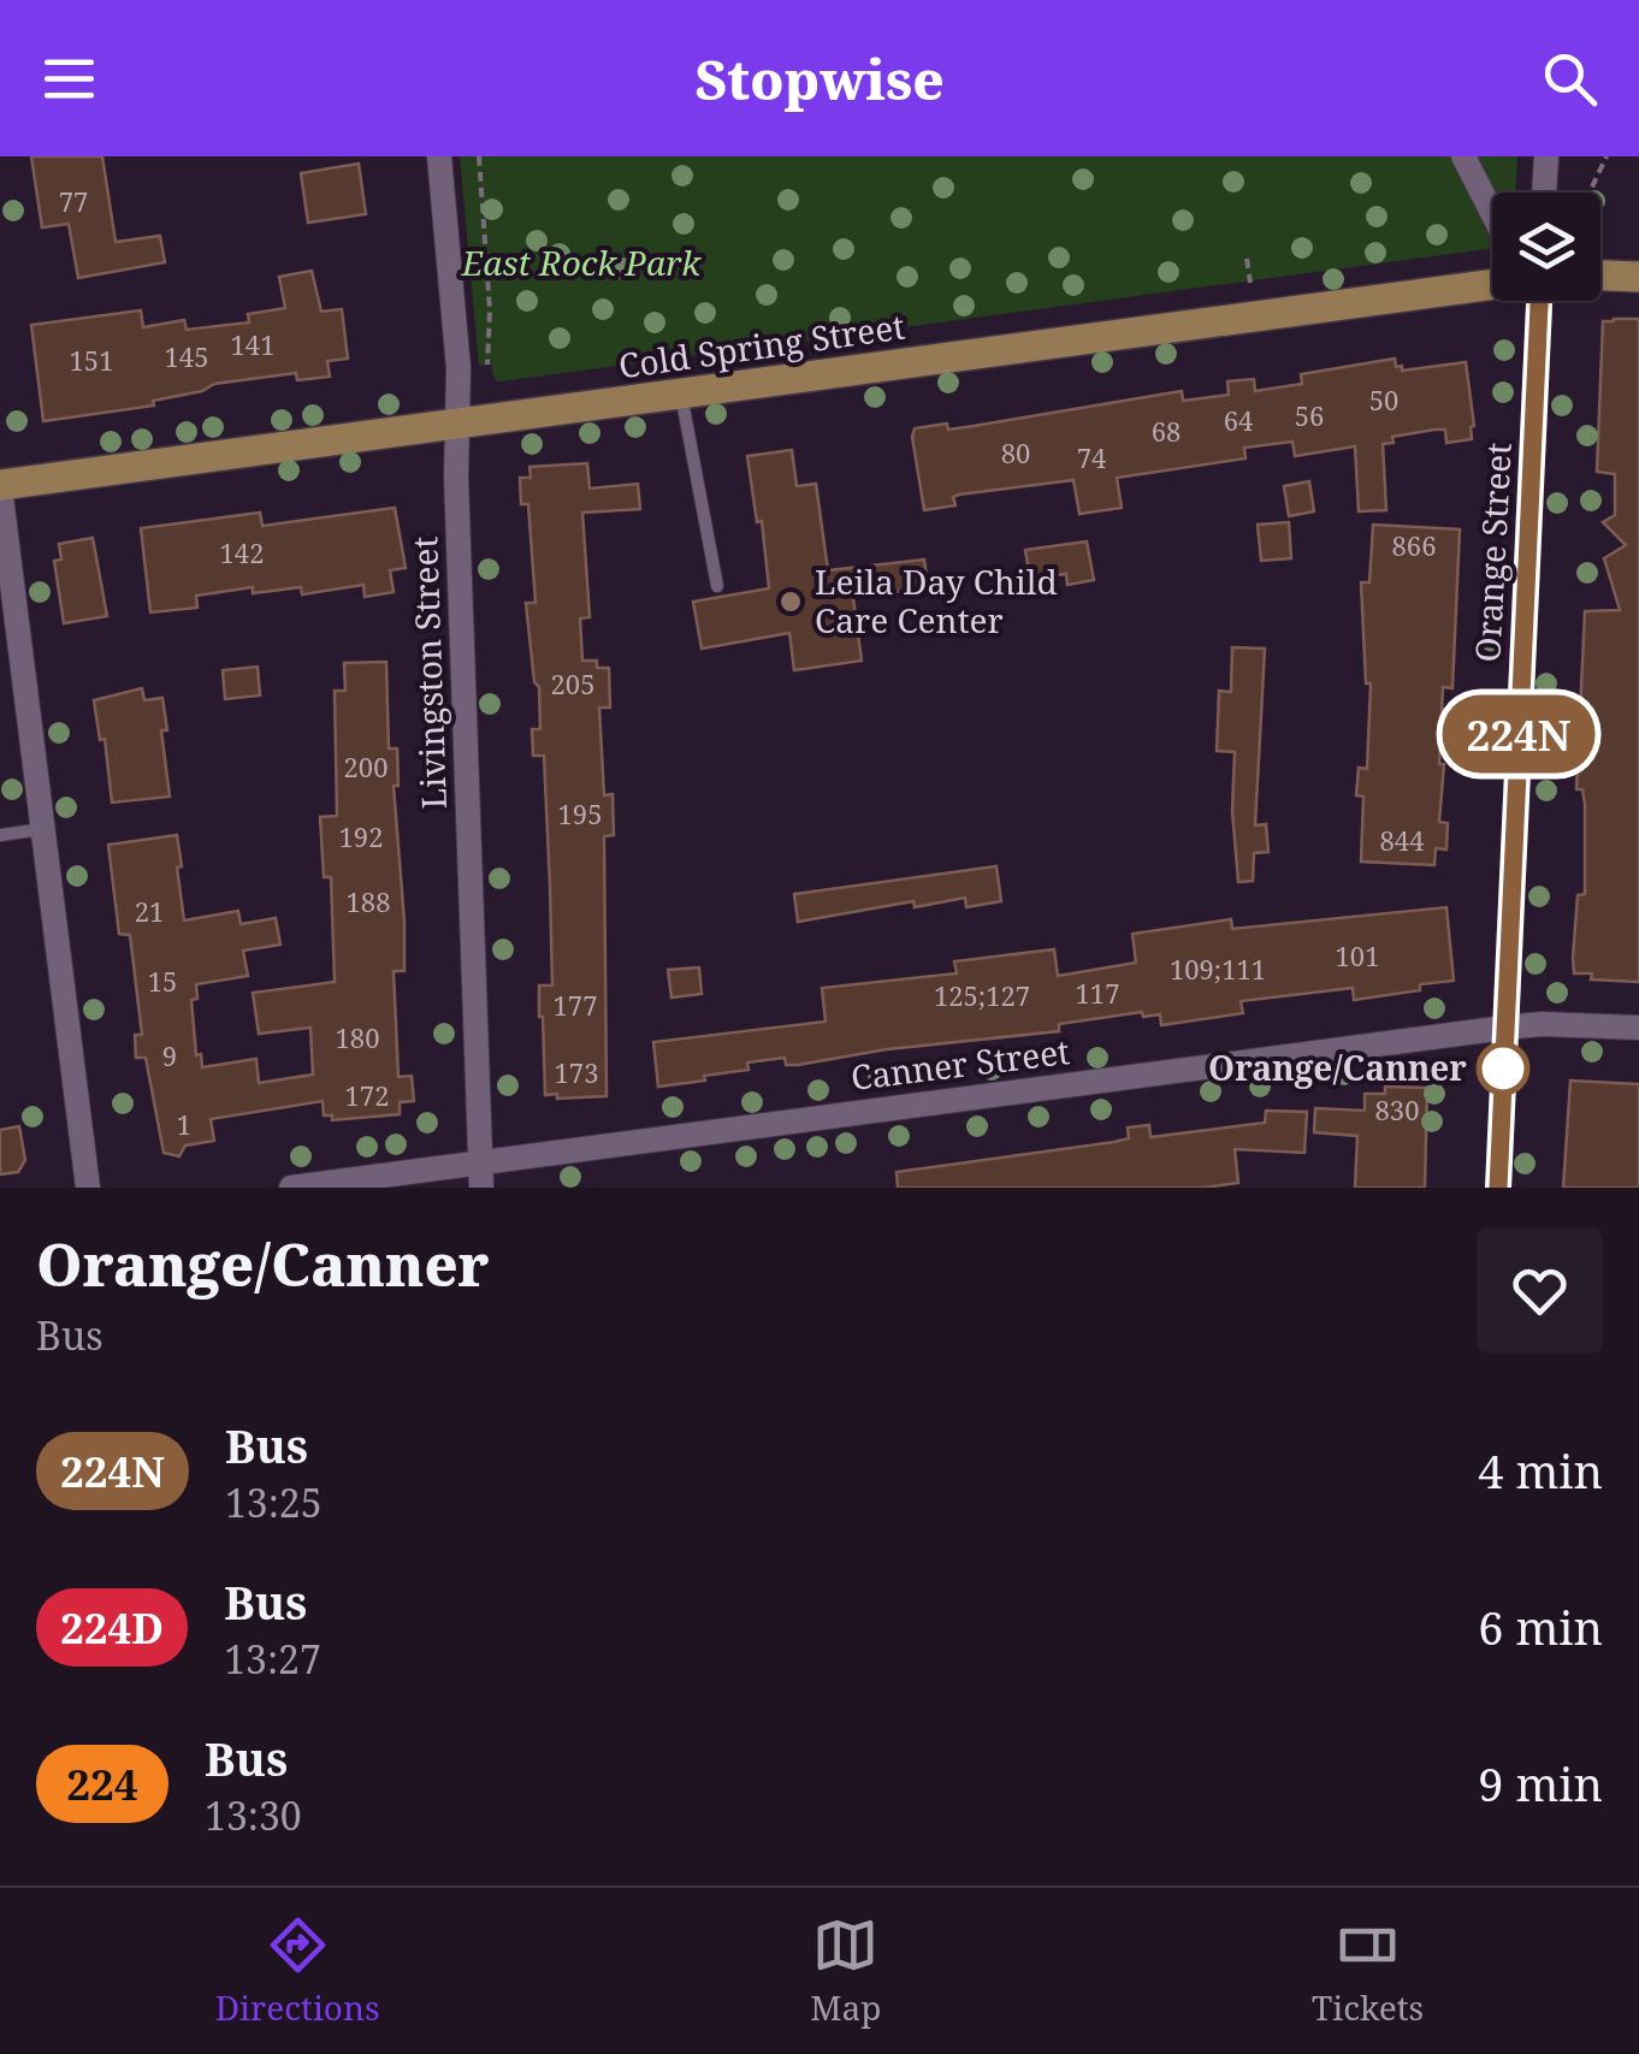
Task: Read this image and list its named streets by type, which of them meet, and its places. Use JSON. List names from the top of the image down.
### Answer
{
  "streets": {
    "street": [
      "Cold Spring Street",
      "Orange Street",
      "Livingston Street",
      "Canner Street"
    ]
  },
  "crossings": [
    ["Cold Spring Street", "Livingston Street"],
    ["Orange Street", "Canner Street"],
    ["Livingston Street", "Canner Street"]
  ],
  "parks": ["East Rock Park"],
  "places": ["Leila Day Child Care Center", "Orange/Canner"],
  "lines": ["bus line 224N"],
  "house_numbers": [
    "77",
    "141",
    "145",
    "151",
    "50",
    "56",
    "64",
    "68",
    "80",
    "74",
    "866",
    "142",
    "205",
    "200",
    "195",
    "192",
    "844",
    "188",
    "21",
    "101",
    "109;111",
    "15",
    "117",
    "125;127",
    "177",
    "180",
    "9",
    "173",
    "172",
    "830",
    "1"
  ],
  "page": {
    "header": "Stopwise",
    "on_map": "224N",
    "heading": ["Orange/Canner", "Bus"],
    "list": [
      {
        "mark": "224N",
        "name": "Bus",
        "note": "13:25",
        "value": "4 min"
      },
      {
        "mark": "224D",
        "name": "Bus",
        "note": "13:27",
        "value": "6 min"
      },
      {
        "mark": "224",
        "name": "Bus",
        "note": "13:30",
        "value": "9 min"
      }
    ],
    "tabs": ["Directions", "Map", "Tickets"]
  }
}
